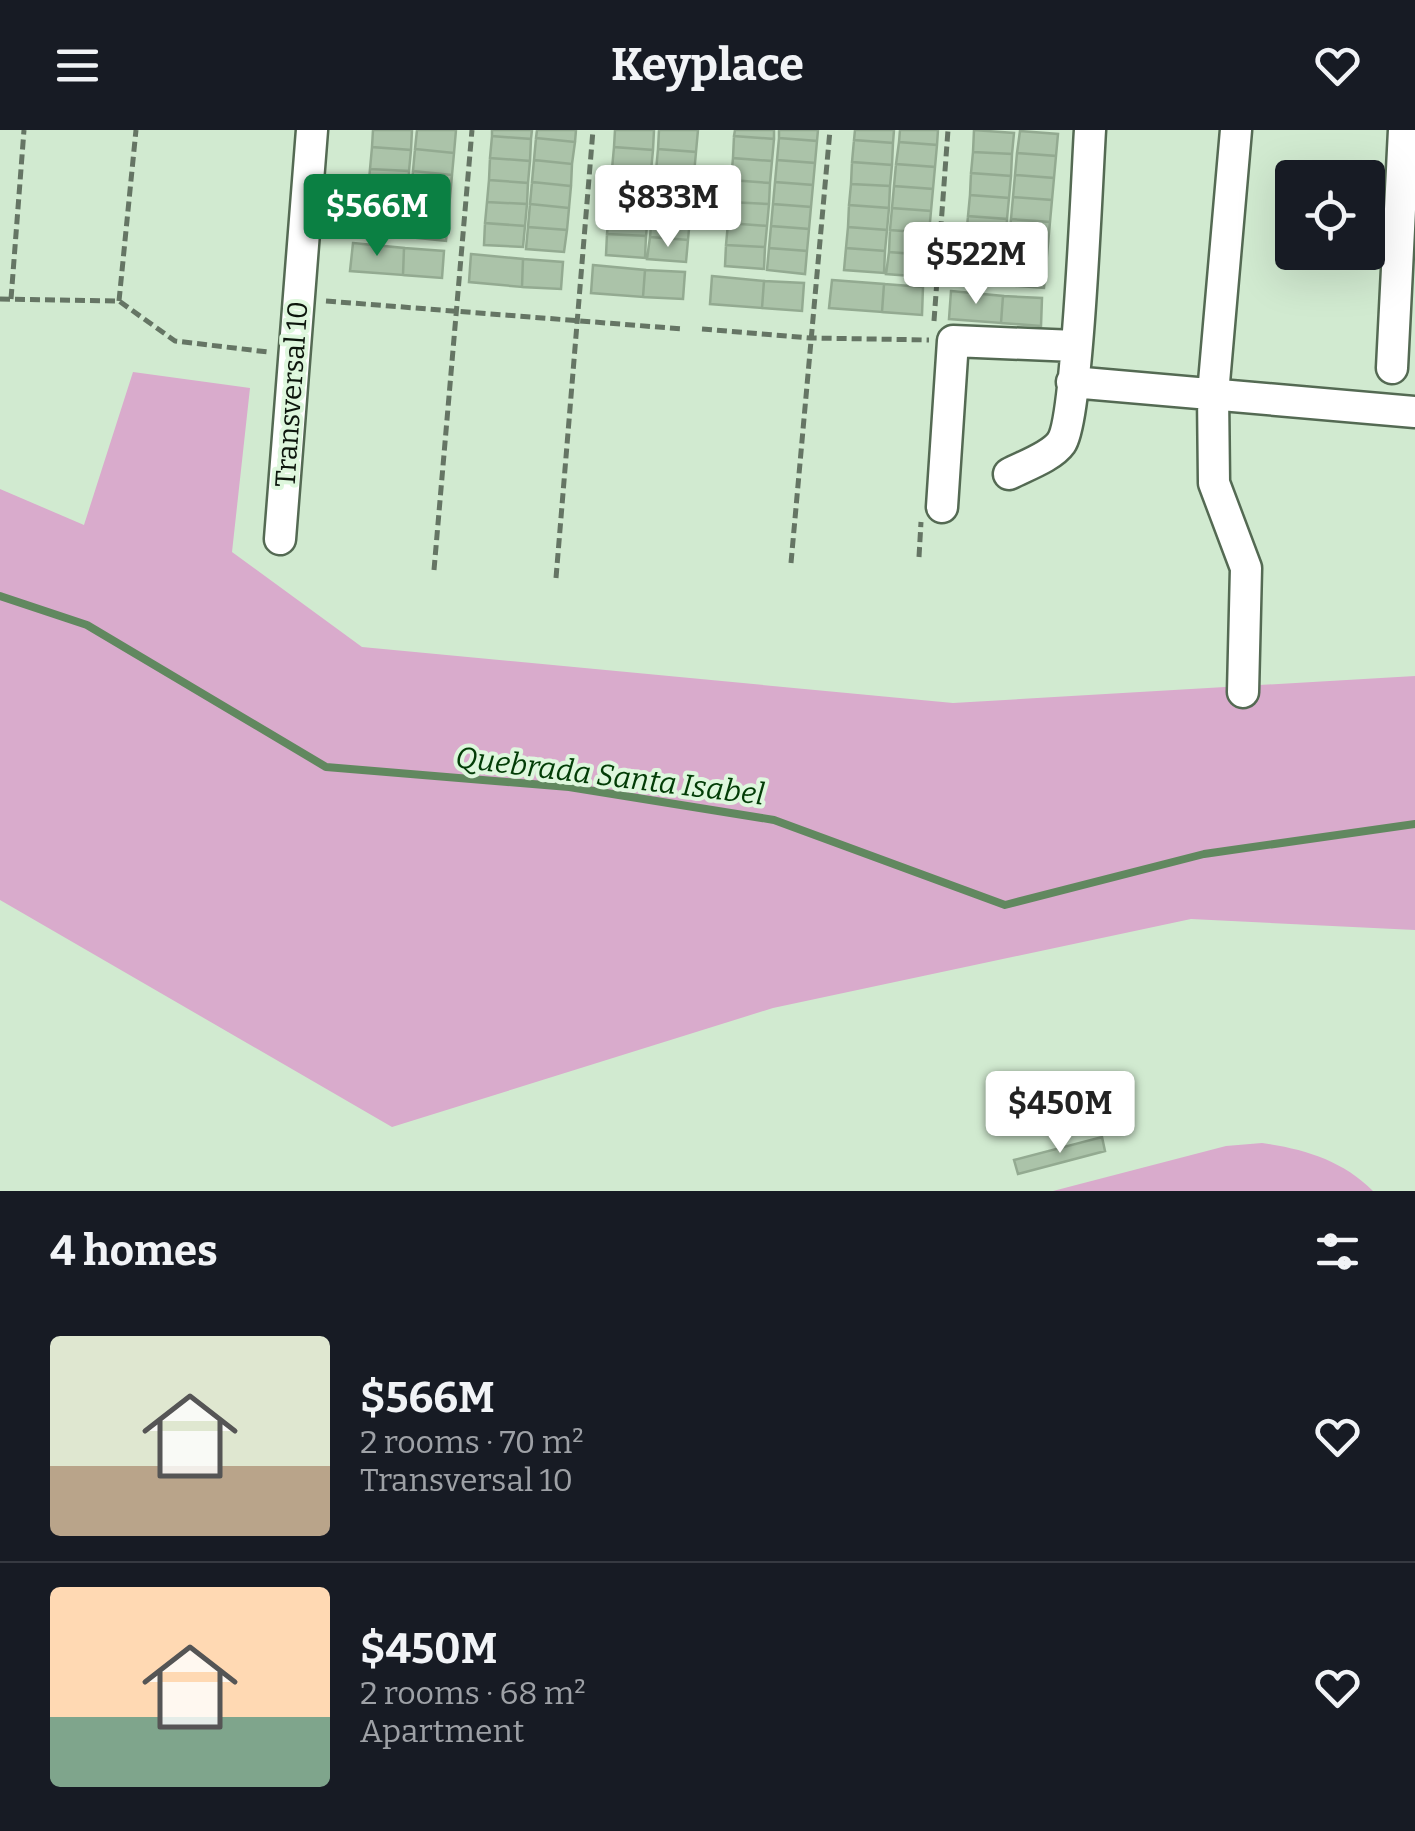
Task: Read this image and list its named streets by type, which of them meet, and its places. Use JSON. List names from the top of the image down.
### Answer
{
  "streets": {
    "street": ["Transversal 10"]
  },
  "water": ["Quebrada Santa Isabel"],
  "page": {
    "header": "Keyplace",
    "price": [
      "$833M",
      "$566M",
      "$522M",
      "$450M"
    ],
    "heading": "4 homes",
    "list": [
      {
        "name": "$566M",
        "note": "2 rooms · 70 m² · Transversal 10"
      },
      {
        "name": "$450M",
        "note": "2 rooms · 68 m² · Apartment"
      }
    ]
  }
}
